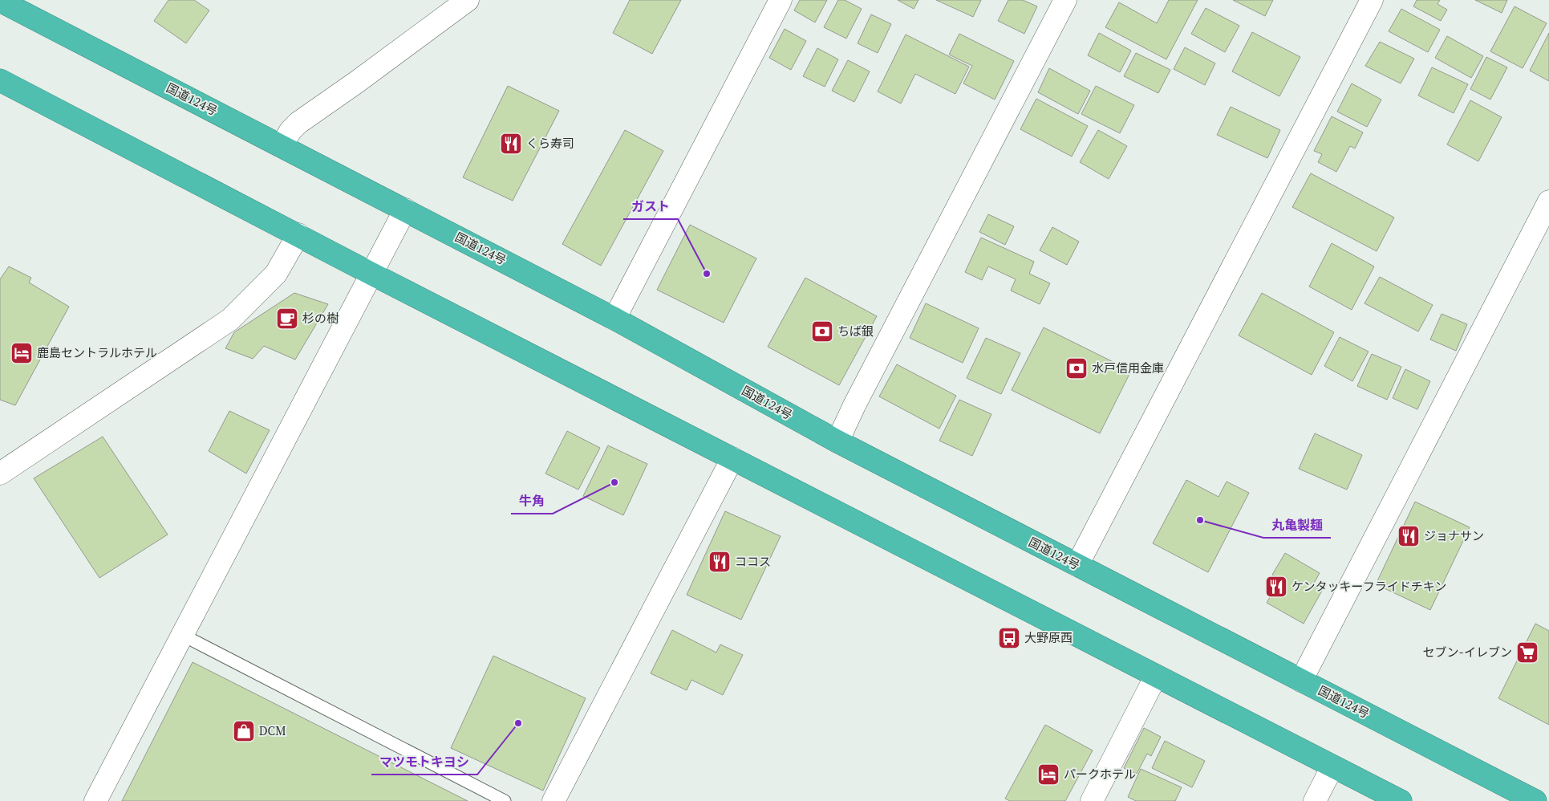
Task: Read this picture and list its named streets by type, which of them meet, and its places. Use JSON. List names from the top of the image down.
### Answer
{
  "streets": {
    "highway": ["国道124号"]
  },
  "places": {
    "restaurant": [
      "くら寿司",
      "ジョナサン",
      "ココス",
      "ケンタッキーフライドチキン"
    ],
    "other": [
      "ガスト",
      "牛角",
      "丸亀製麺",
      "マツモトキヨシ"
    ],
    "cafe": ["杉の樹"],
    "bank": ["ちば銀", "水戸信用金庫"],
    "hotel": ["鹿島セントラルホテル", "パークホテル"],
    "bus stop": ["大野原西"],
    "supermarket": ["セブン-イレブン"],
    "shop": ["DCM"]
  }
}
